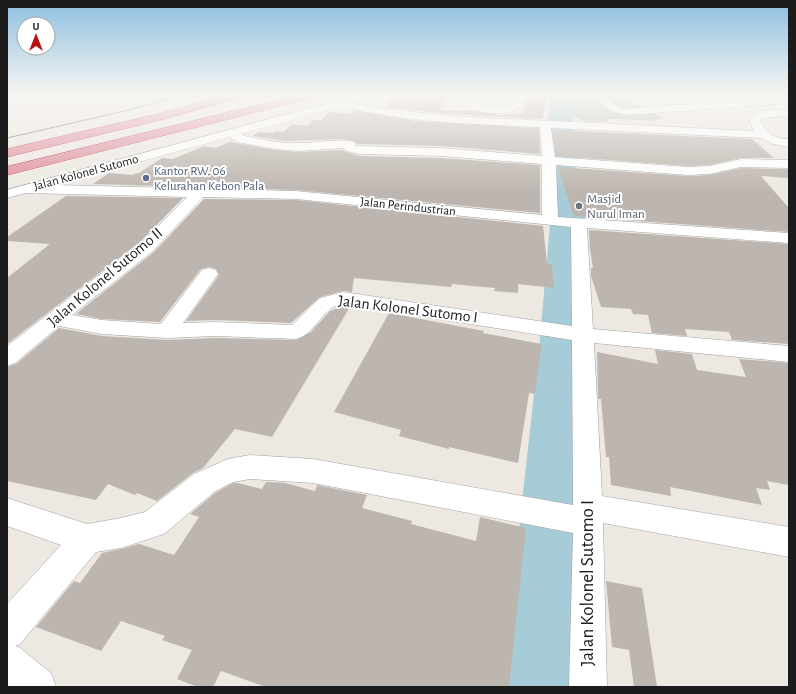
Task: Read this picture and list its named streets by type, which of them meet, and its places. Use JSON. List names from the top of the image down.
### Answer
{
  "streets": {
    "street": [
      "Jalan Kolonel Sutomo",
      "Jalan Perindustrian",
      "Jalan Kolonel Sutomo II",
      "Jalan Kolonel Sutomo I"
    ]
  },
  "crossings": [
    ["Jalan Kolonel Sutomo", "Jalan Perindustrian"],
    ["Jalan Perindustrian", "Jalan Kolonel Sutomo II"],
    ["Jalan Perindustrian", "Jalan Kolonel Sutomo I"],
    ["Jalan Kolonel Sutomo II", "Jalan Kolonel Sutomo I"]
  ],
  "places": ["Kantor RW. 06 Kelurahan Kebon Pala", "Masjid Nurul Iman"],
  "north": "top"
}
